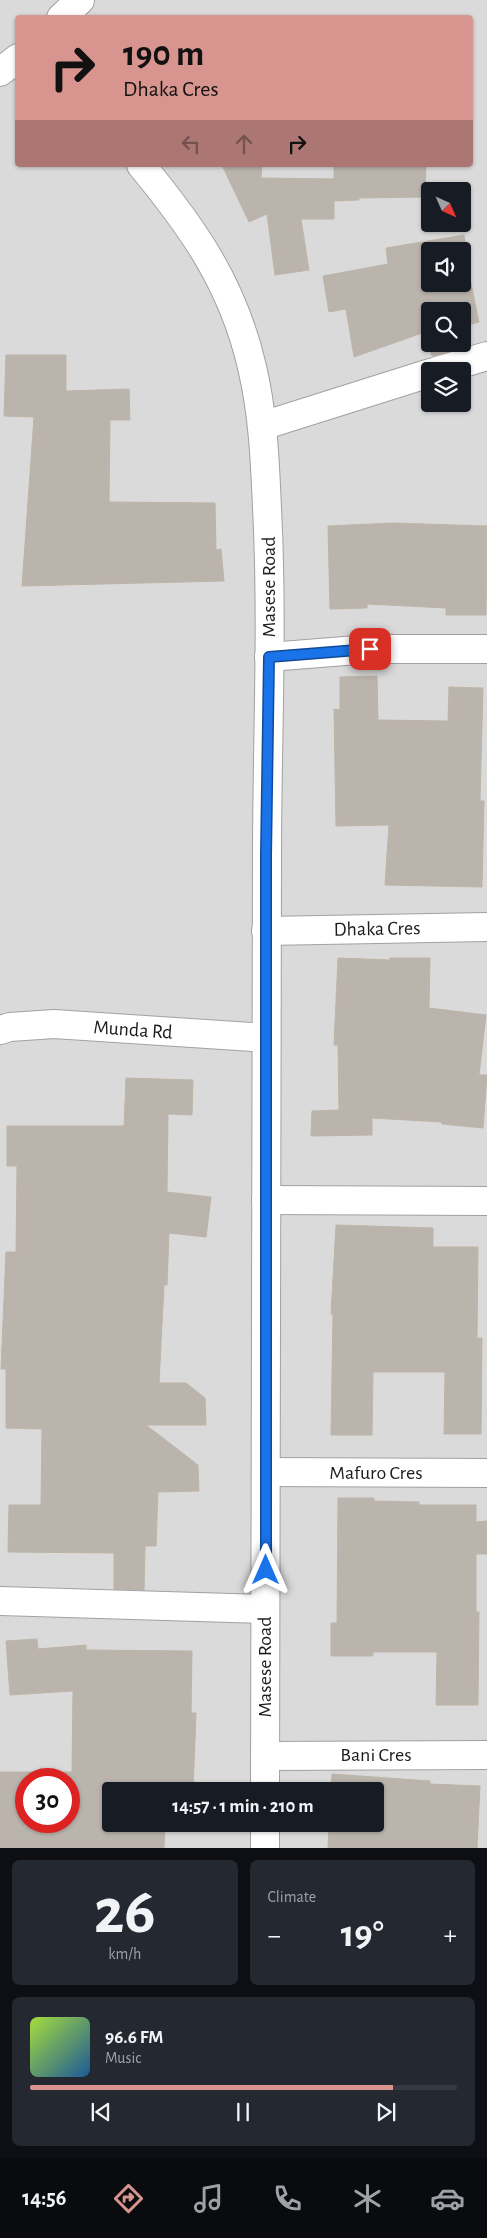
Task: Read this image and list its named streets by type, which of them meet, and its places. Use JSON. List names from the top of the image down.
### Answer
{
  "streets": {
    "street": [
      "Masese Road",
      "Dhaka Cres",
      "Munda Rd",
      "Mafuro Cres",
      "Bani Cres"
    ]
  },
  "crossings": [
    ["Masese Road", "Dhaka Cres"],
    ["Masese Road", "Munda Rd"],
    ["Masese Road", "Mafuro Cres"],
    ["Masese Road", "Bani Cres"]
  ],
  "north": "bottom right",
  "page": {
    "turn": ["190 m", "Dhaka Cres"],
    "limit": "30",
    "trip": "14:57 · 1 min · 210 m",
    "tile": [
      ["26", "km/h"],
      "Climate"
    ],
    "heat": ["−", "19°", "+"],
    "song": ["96.6 FM", "Music"],
    "tabs": "14:56"
  }
}
